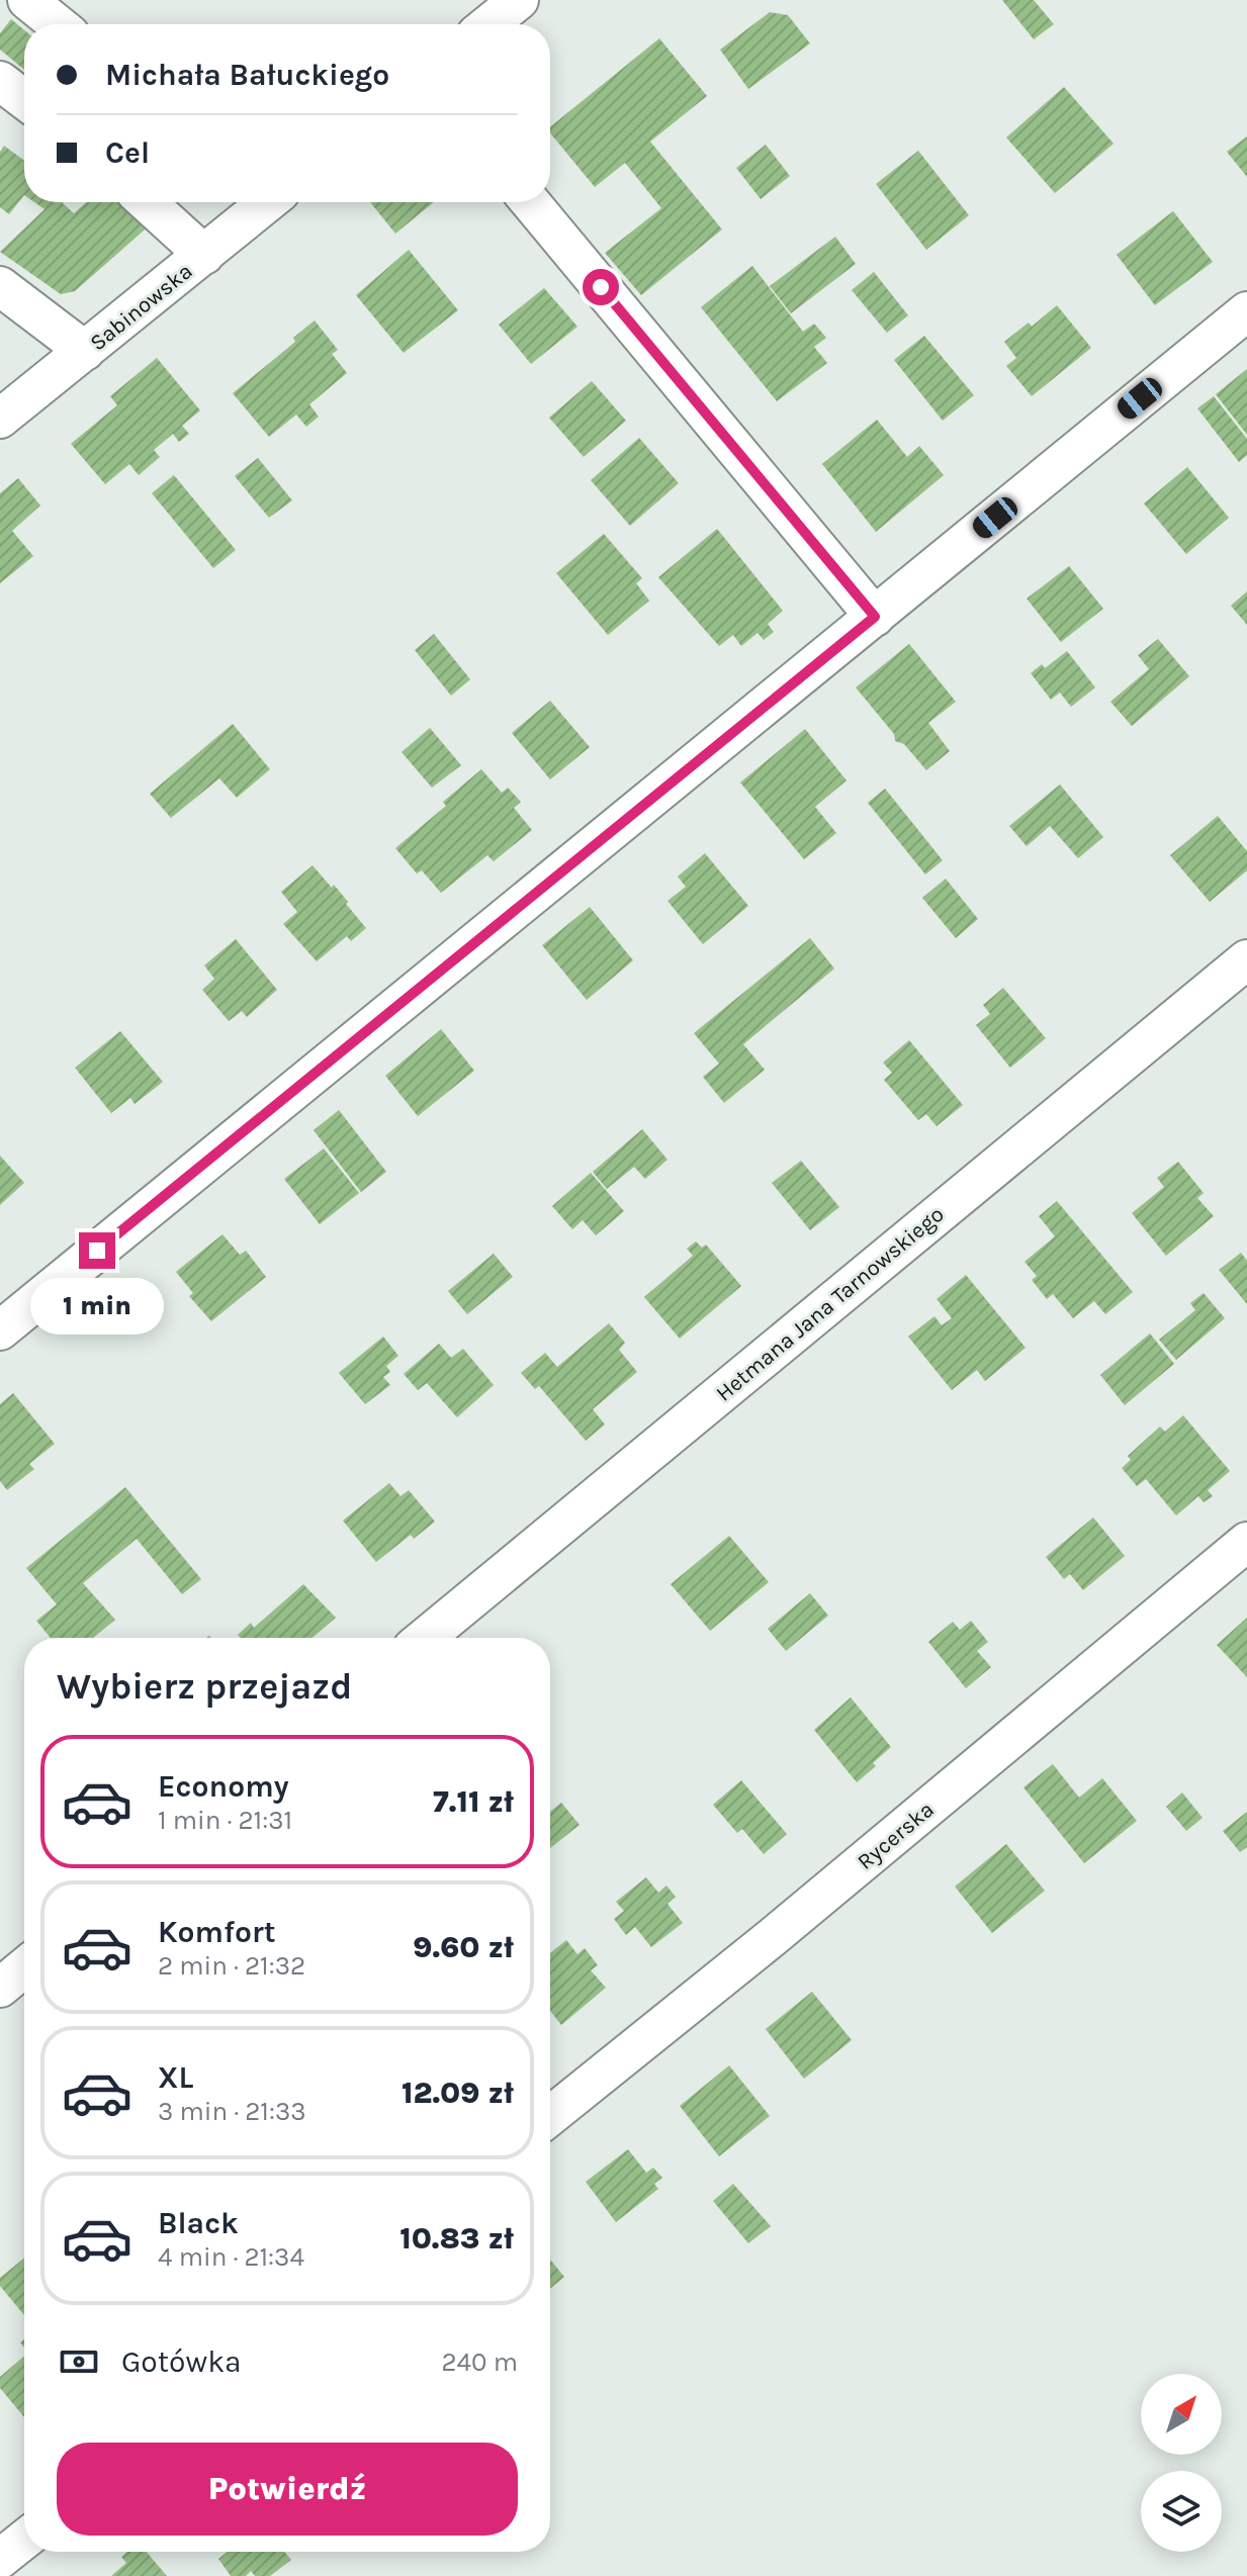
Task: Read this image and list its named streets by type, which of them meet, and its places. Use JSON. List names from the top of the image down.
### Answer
{
  "streets": {
    "street": ["Sabinowska", "Hetmana Jana Tarnowskiego", "Rycerska"]
  },
  "north": "top right",
  "page": {
    "banner": ["Michała Bałuckiego", "Cel"],
    "bubble": "1 min",
    "heading": "Wybierz przejazd",
    "list": [
      {
        "name": "Economy",
        "note": "1 min · 21:31",
        "value": "7.11 zł"
      },
      {
        "name": "Komfort",
        "note": "2 min · 21:32",
        "value": "9.60 zł"
      },
      {
        "name": "XL",
        "note": "3 min · 21:33",
        "value": "12.09 zł"
      },
      {
        "name": "Black",
        "note": "4 min · 21:34",
        "value": "10.83 zł"
      }
    ],
    "pay": ["Gotówka", "240 m"],
    "buttons": "Potwierdź"
  }
}
